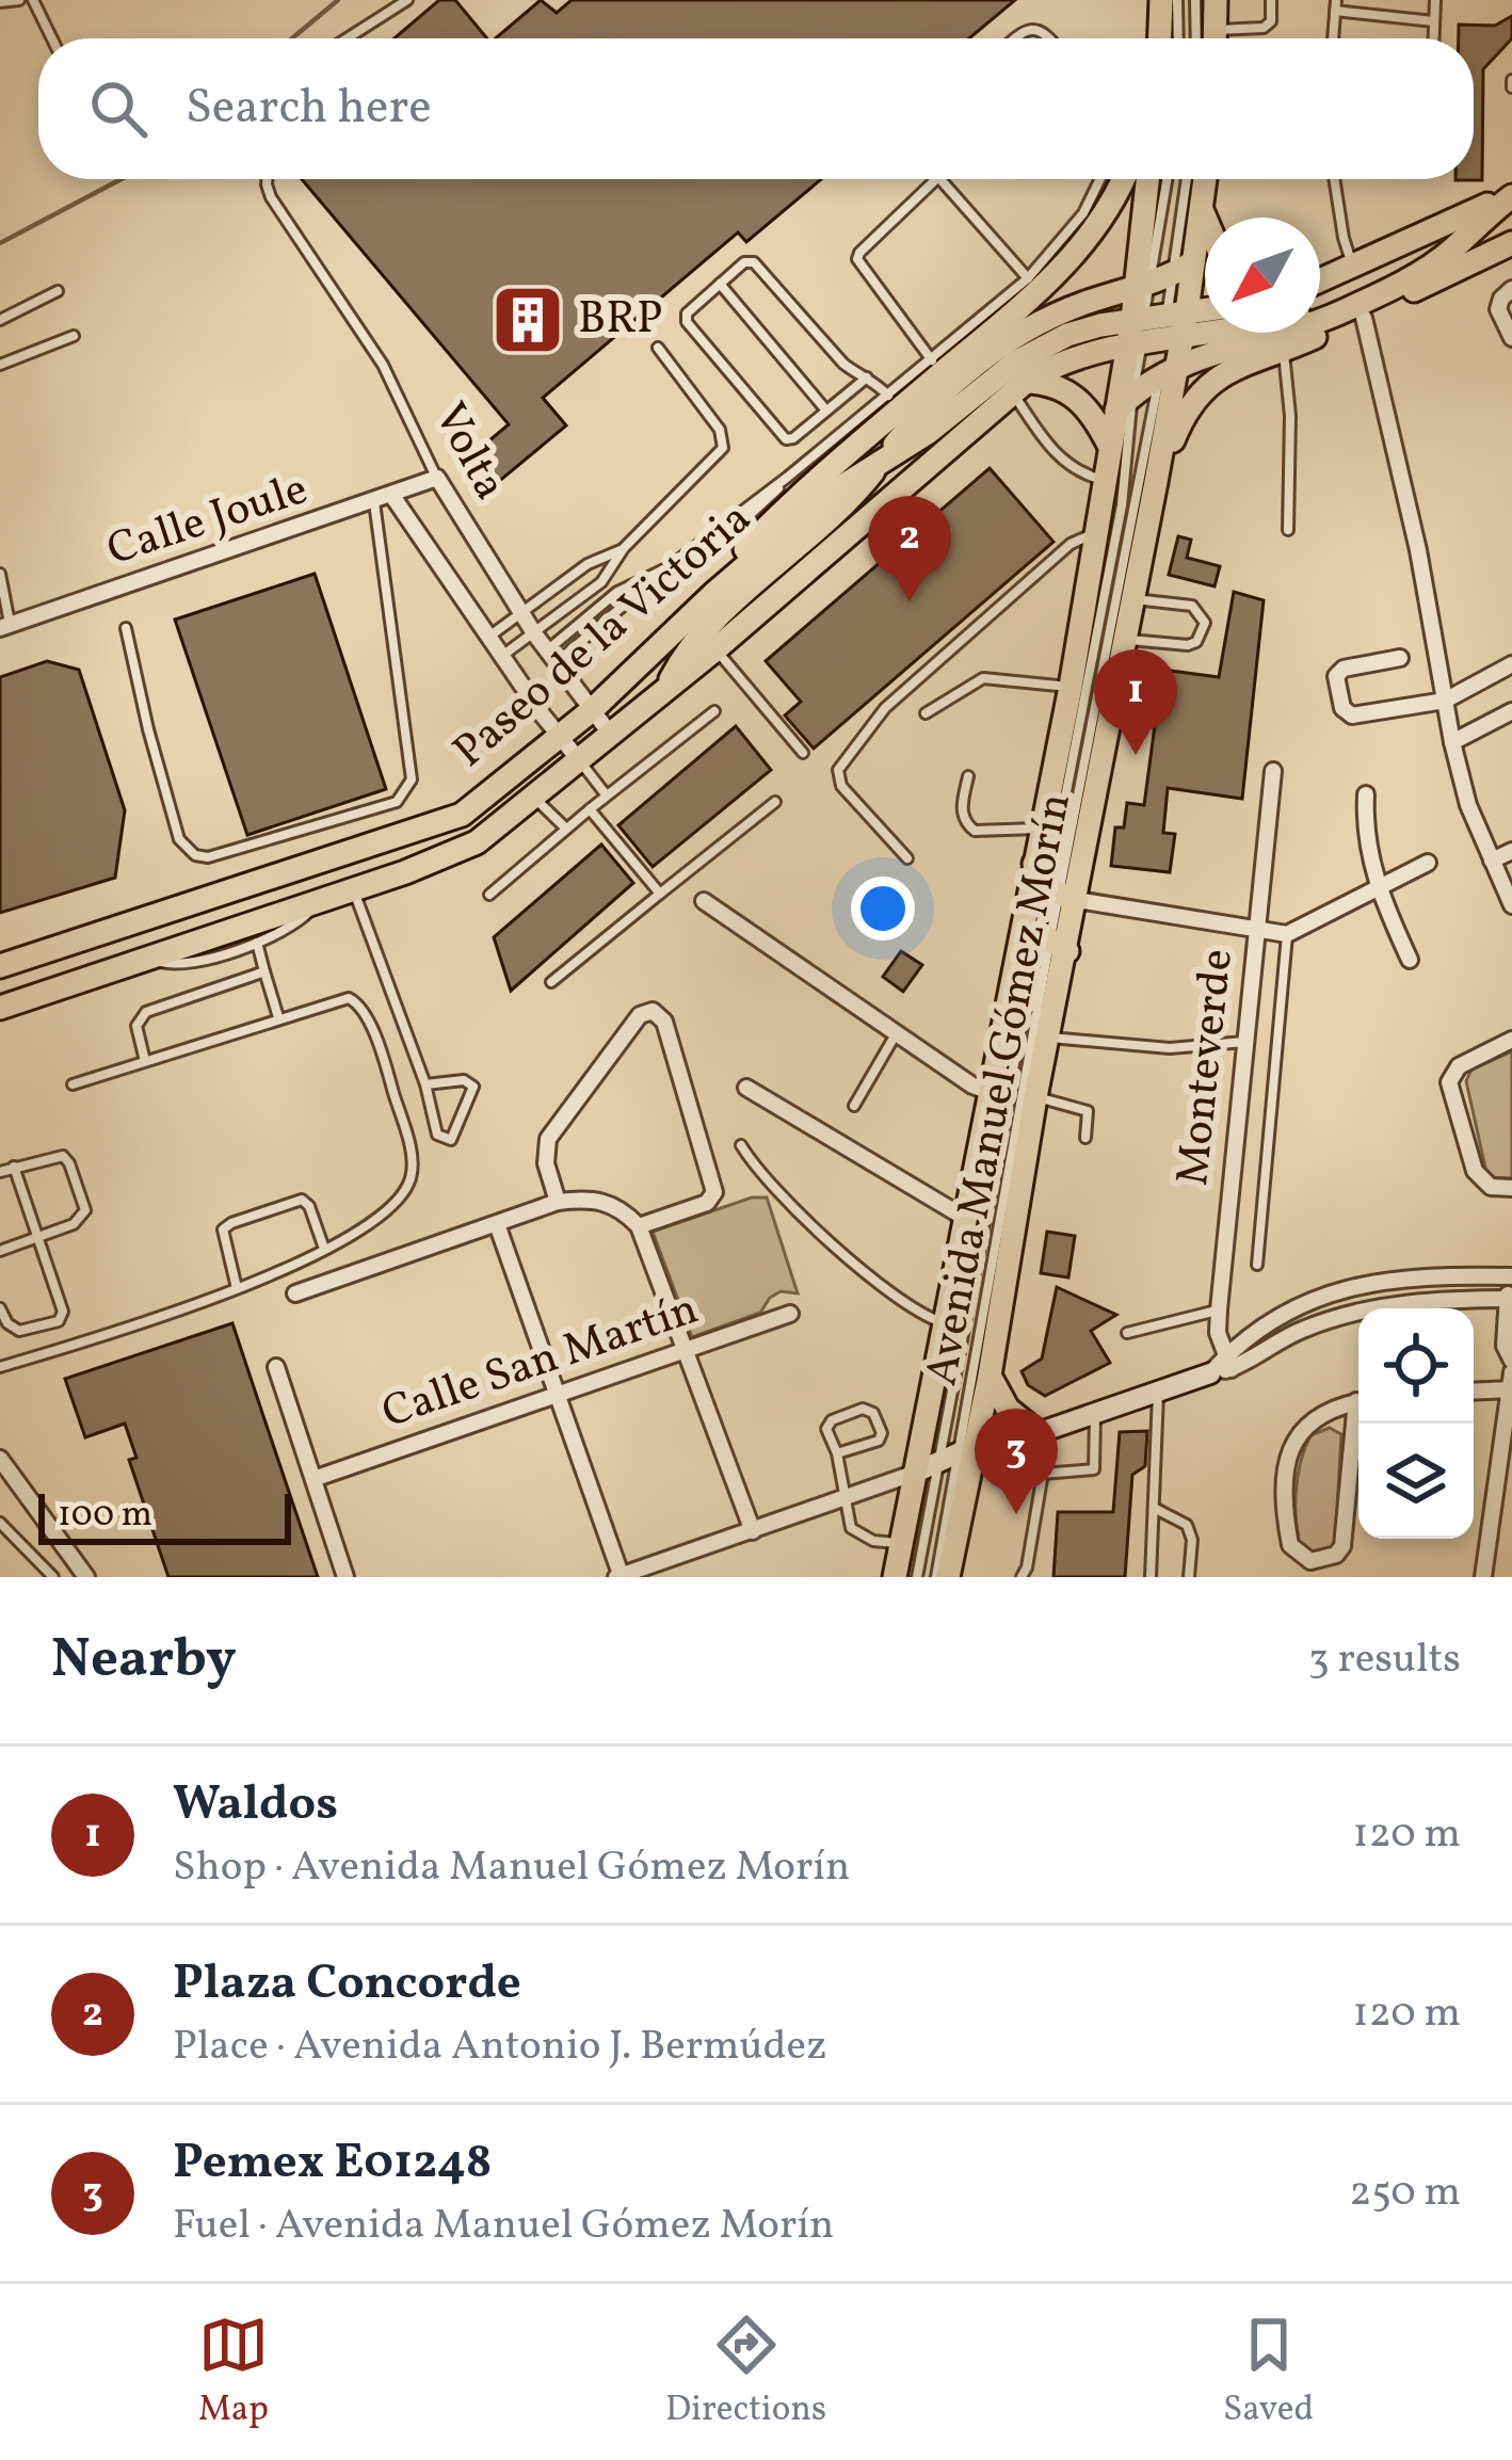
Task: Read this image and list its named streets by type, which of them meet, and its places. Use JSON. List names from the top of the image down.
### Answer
{
  "streets": {
    "main road": ["Paseo de la Victoria", "Avenida Manuel Gómez Morín"],
    "street": [
      "Volta",
      "Calle Joule",
      "Monteverde",
      "Calle San Martín"
    ]
  },
  "crossings": [
    ["Volta", "Calle Joule"],
    ["Volta", "Paseo de la Victoria"],
    ["Paseo de la Victoria", "Avenida Manuel Gómez Morín"]
  ],
  "places": {
    "building": ["BRP"]
  },
  "scale_bar": "100 m",
  "north": "bottom left",
  "page": {
    "search": "Search here",
    "pins": ["2", "1", "3"],
    "scale": "100 m",
    "heading": ["Nearby", "3 results"],
    "list": [
      {
        "mark": "1",
        "name": "Waldos",
        "note": "Shop · Avenida Manuel Gómez Morín",
        "value": "120 m"
      },
      {
        "mark": "2",
        "name": "Plaza Concorde",
        "note": "Place · Avenida Antonio J. Bermúdez",
        "value": "120 m"
      },
      {
        "mark": "3",
        "name": "Pemex E01248",
        "note": "Fuel · Avenida Manuel Gómez Morín",
        "value": "250 m"
      }
    ],
    "nav": ["Map", "Directions", "Saved"]
  }
}
